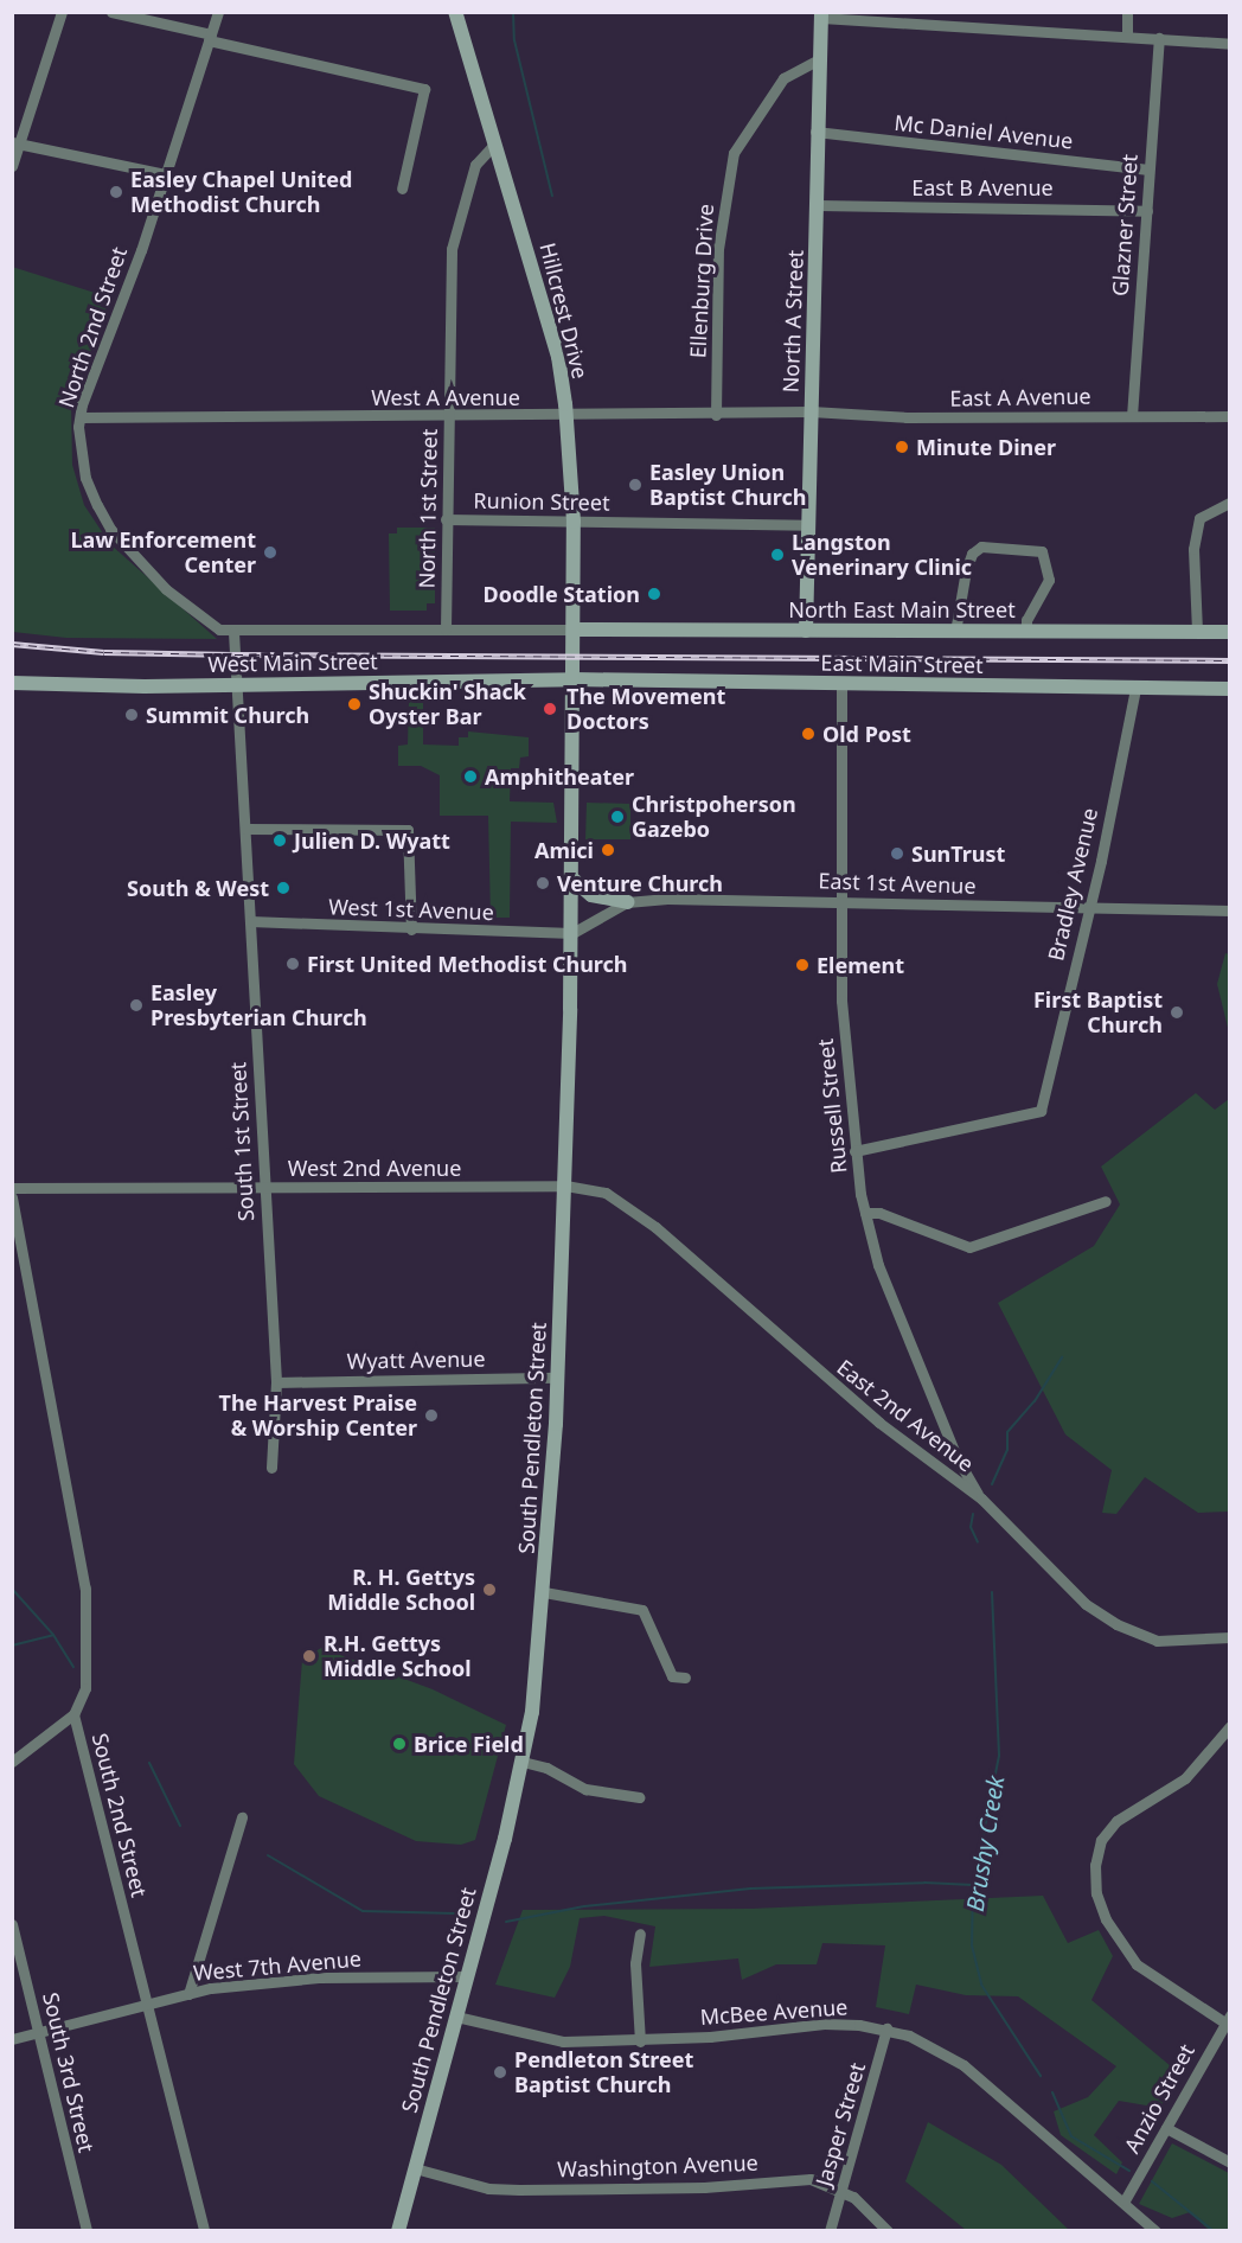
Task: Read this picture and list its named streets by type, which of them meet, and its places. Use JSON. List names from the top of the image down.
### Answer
{
  "streets": {
    "main road": [
      "Hillcrest Drive",
      "North A Street",
      "North East Main Street",
      "West Main Street",
      "East Main Street",
      "South Pendleton Street"
    ],
    "street": [
      "Mc Daniel Avenue",
      "East B Avenue",
      "Glazner Street",
      "Ellenburg Drive",
      "North 2nd Street",
      "West A Avenue",
      "East A Avenue",
      "Runion Street",
      "North 1st Street",
      "East 1st Avenue",
      "Bradley Avenue",
      "West 1st Avenue",
      "Russell Street",
      "South 1st Street",
      "West 2nd Avenue",
      "Wyatt Avenue",
      "East 2nd Avenue",
      "South 2nd Street",
      "West 7th Avenue",
      "McBee Avenue",
      "South 3rd Street",
      "Anzio Street",
      "Jasper Street",
      "Washington Avenue"
    ]
  },
  "crossings": [
    ["Mc Daniel Avenue", "Glazner Street"],
    ["Mc Daniel Avenue", "North A Street"],
    ["East B Avenue", "Glazner Street"],
    ["East B Avenue", "North A Street"],
    ["Glazner Street", "East A Avenue"],
    ["Ellenburg Drive", "North A Street"],
    ["Ellenburg Drive", "West A Avenue"],
    ["Hillcrest Drive", "West A Avenue"],
    ["Hillcrest Drive", "Runion Street"],
    ["Hillcrest Drive", "North 1st Street"],
    ["Hillcrest Drive", "North East Main Street"],
    ["Hillcrest Drive", "South Pendleton Street"],
    ["North A Street", "West A Avenue"],
    ["North A Street", "East A Avenue"],
    ["North A Street", "Runion Street"],
    ["North A Street", "North East Main Street"],
    ["North 2nd Street", "West A Avenue"],
    ["West A Avenue", "East A Avenue"],
    ["West A Avenue", "North 1st Street"],
    ["Runion Street", "North 1st Street"],
    ["North East Main Street", "South Pendleton Street"],
    ["West Main Street", "East Main Street"],
    ["West Main Street", "South 1st Street"],
    ["West Main Street", "South Pendleton Street"],
    ["East Main Street", "Bradley Avenue"],
    ["East Main Street", "Russell Street"],
    ["East Main Street", "South Pendleton Street"],
    ["East 1st Avenue", "Bradley Avenue"],
    ["East 1st Avenue", "West 1st Avenue"],
    ["East 1st Avenue", "Russell Street"],
    ["East 1st Avenue", "South Pendleton Street"],
    ["Bradley Avenue", "Russell Street"],
    ["West 1st Avenue", "South 1st Street"],
    ["West 1st Avenue", "South Pendleton Street"],
    ["Russell Street", "East 2nd Avenue"],
    ["South 1st Street", "West 2nd Avenue"],
    ["South 1st Street", "Wyatt Avenue"],
    ["West 2nd Avenue", "East 2nd Avenue"],
    ["West 2nd Avenue", "South Pendleton Street"],
    ["Wyatt Avenue", "South Pendleton Street"],
    ["East 2nd Avenue", "South Pendleton Street"],
    ["South Pendleton Street", "West 7th Avenue"],
    ["South Pendleton Street", "McBee Avenue"],
    ["South Pendleton Street", "Washington Avenue"],
    ["South 2nd Street", "West 7th Avenue"],
    ["West 7th Avenue", "South 3rd Street"],
    ["McBee Avenue", "Anzio Street"],
    ["McBee Avenue", "Jasper Street"],
    ["Jasper Street", "Washington Avenue"]
  ],
  "water": ["Brushy Creek"],
  "places": [
    "Easley Chapel United Methodist Church",
    "Minute Diner",
    "Easley Union Baptist Church",
    "Law Enforcement Center",
    "Langston Venerinary Clinic",
    "Doodle Station",
    "Shuckin' Shack Oyster Bar",
    "The Movement Doctors",
    "Summit Church",
    "Old Post",
    "Amphitheater",
    "Christpoherson Gazebo",
    "Julien D. Wyatt",
    "Amici",
    "SunTrust",
    "Venture Church",
    "South & West",
    "First United Methodist Church",
    "Element",
    "Easley Presbyterian Church",
    "First Baptist Church",
    "The Harvest Praise & Worship Center",
    "R. H. Gettys Middle School",
    "R.H. Gettys Middle School",
    "Brice Field",
    "Pendleton Street Baptist Church"
  ]
}
